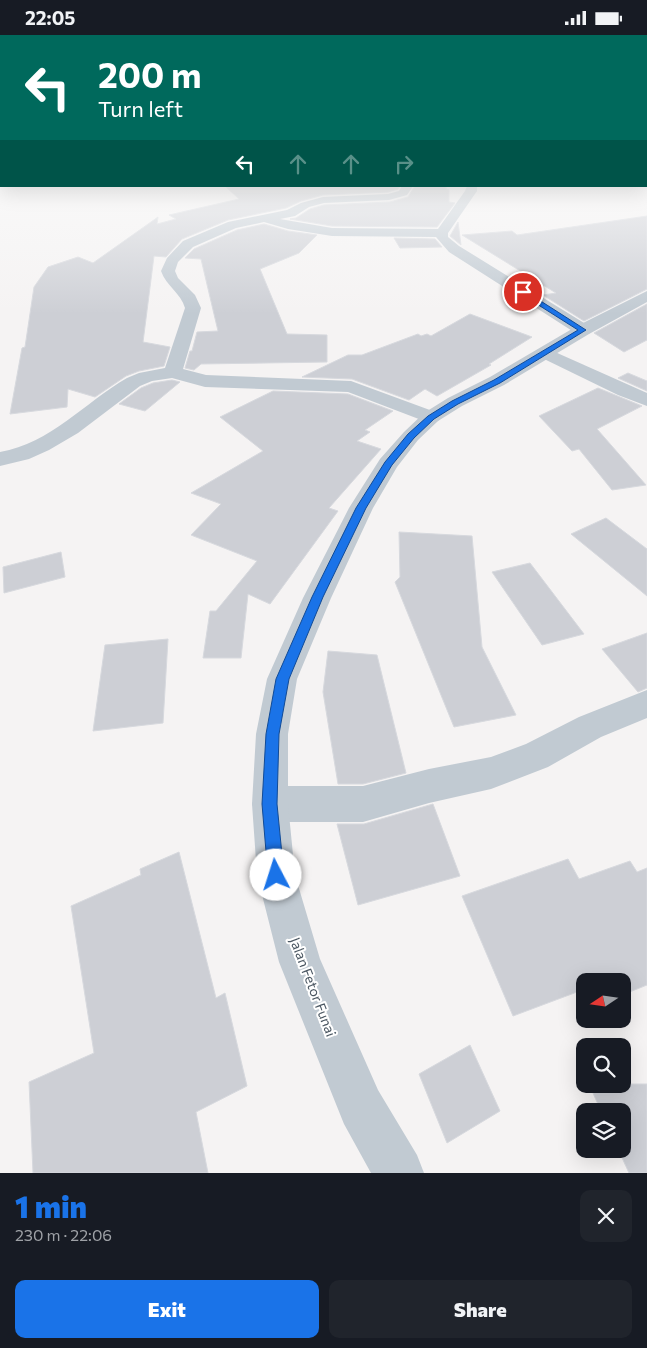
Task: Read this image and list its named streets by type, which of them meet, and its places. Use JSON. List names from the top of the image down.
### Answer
{
  "streets": {
    "street": ["Jalan Fetor Funai"]
  },
  "north": "left",
  "page": {
    "status": "22:05",
    "turn": ["200 m", "Turn left"],
    "heading": ["1 min", "230 m · 22:06"],
    "buttons": ["Exit", "Share"]
  }
}
